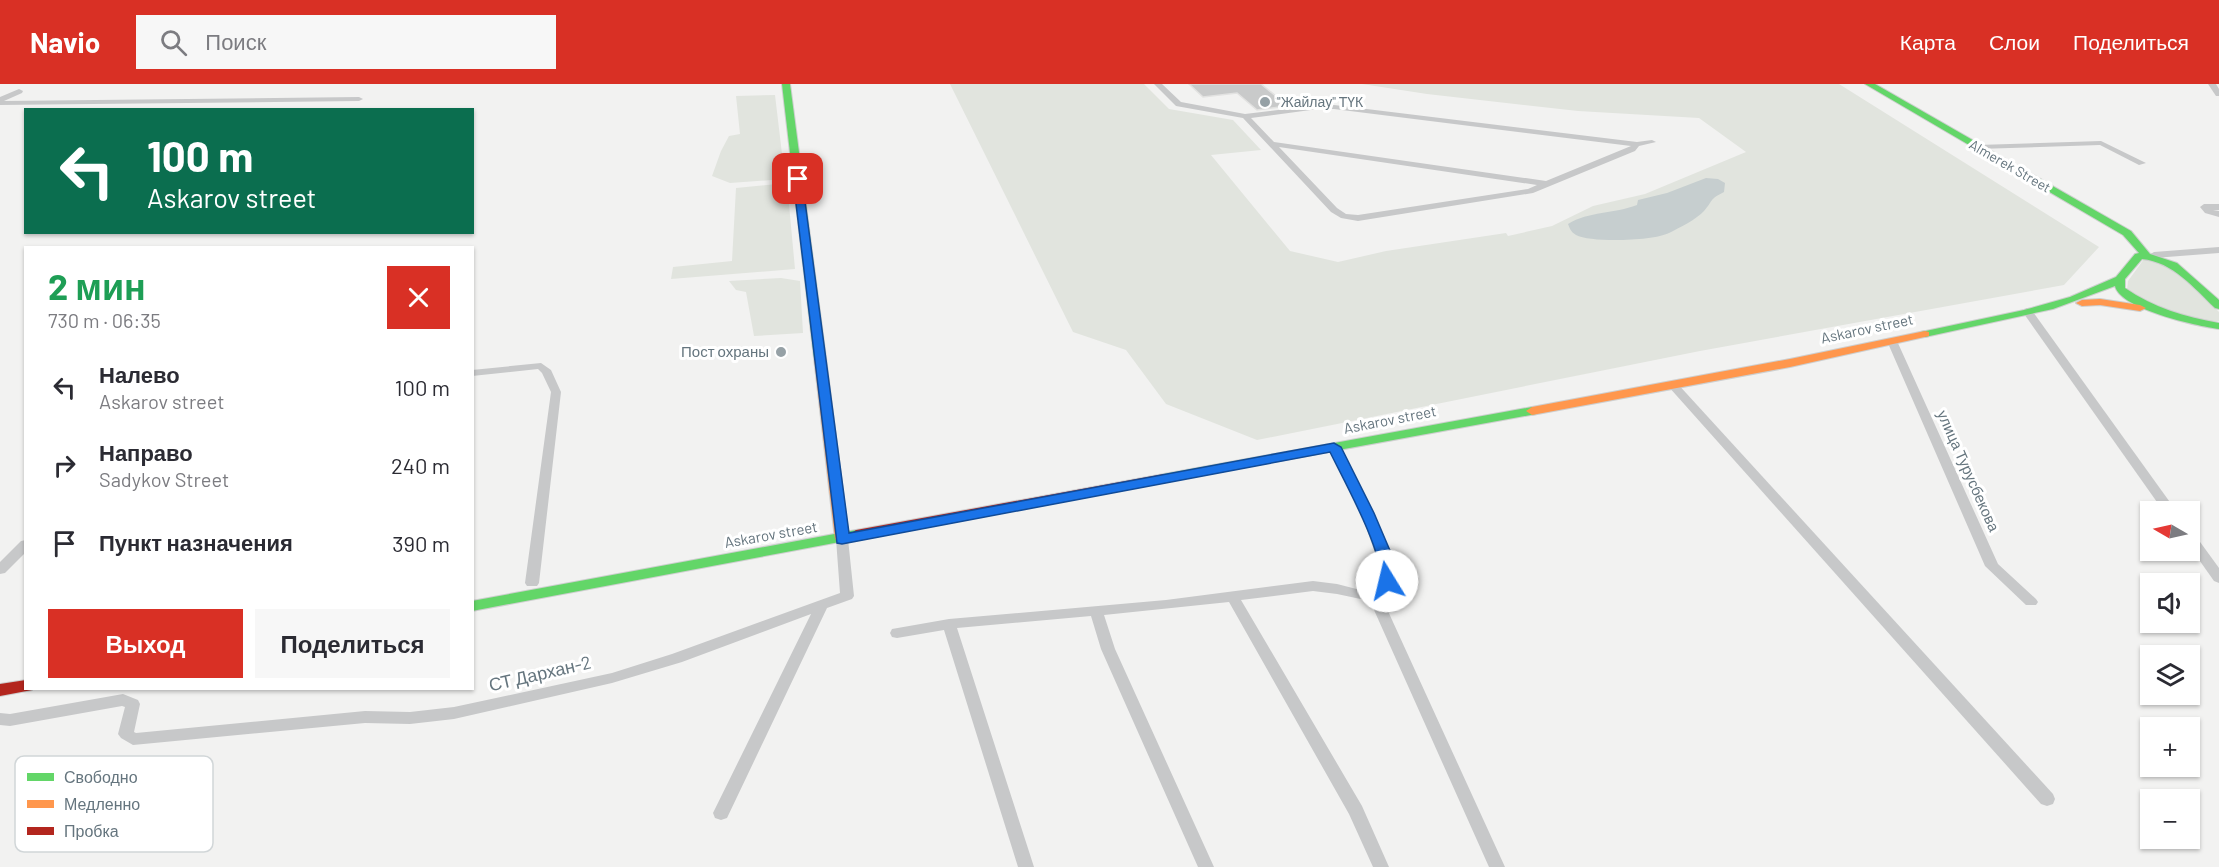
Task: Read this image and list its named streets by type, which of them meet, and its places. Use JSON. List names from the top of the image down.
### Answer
{
  "streets": {
    "street": [
      "Almerek Street",
      "Askarov street",
      "улица Турусбекова",
      "СТ Дархан-2"
    ]
  },
  "crossings": [
    ["Askarov street", "улица Турусбекова"],
    ["Askarov street", "СТ Дархан-2"]
  ],
  "places": ["\"Жайлау\" ТҮК", "Пост охраны"],
  "legend": ["Свободно", "Медленно", "Пробка"],
  "north": "left",
  "page": {
    "header": "Navio",
    "search": "Поиск",
    "nav": ["Карта", "Слои", "Поделиться"],
    "turn": ["100 m", "Askarov street"],
    "heading": ["2 мин", "730 m · 06:35"],
    "list": [
      {
        "name": "Налево",
        "note": "Askarov street",
        "value": "100 m"
      },
      {
        "name": "Направо",
        "note": "Sadykov Street",
        "value": "240 m"
      },
      {
        "name": "Пункт назначения",
        "value": "390 m"
      }
    ],
    "map_buttons": ["+", "−"],
    "buttons": ["Выход", "Поделиться"]
  }
}
